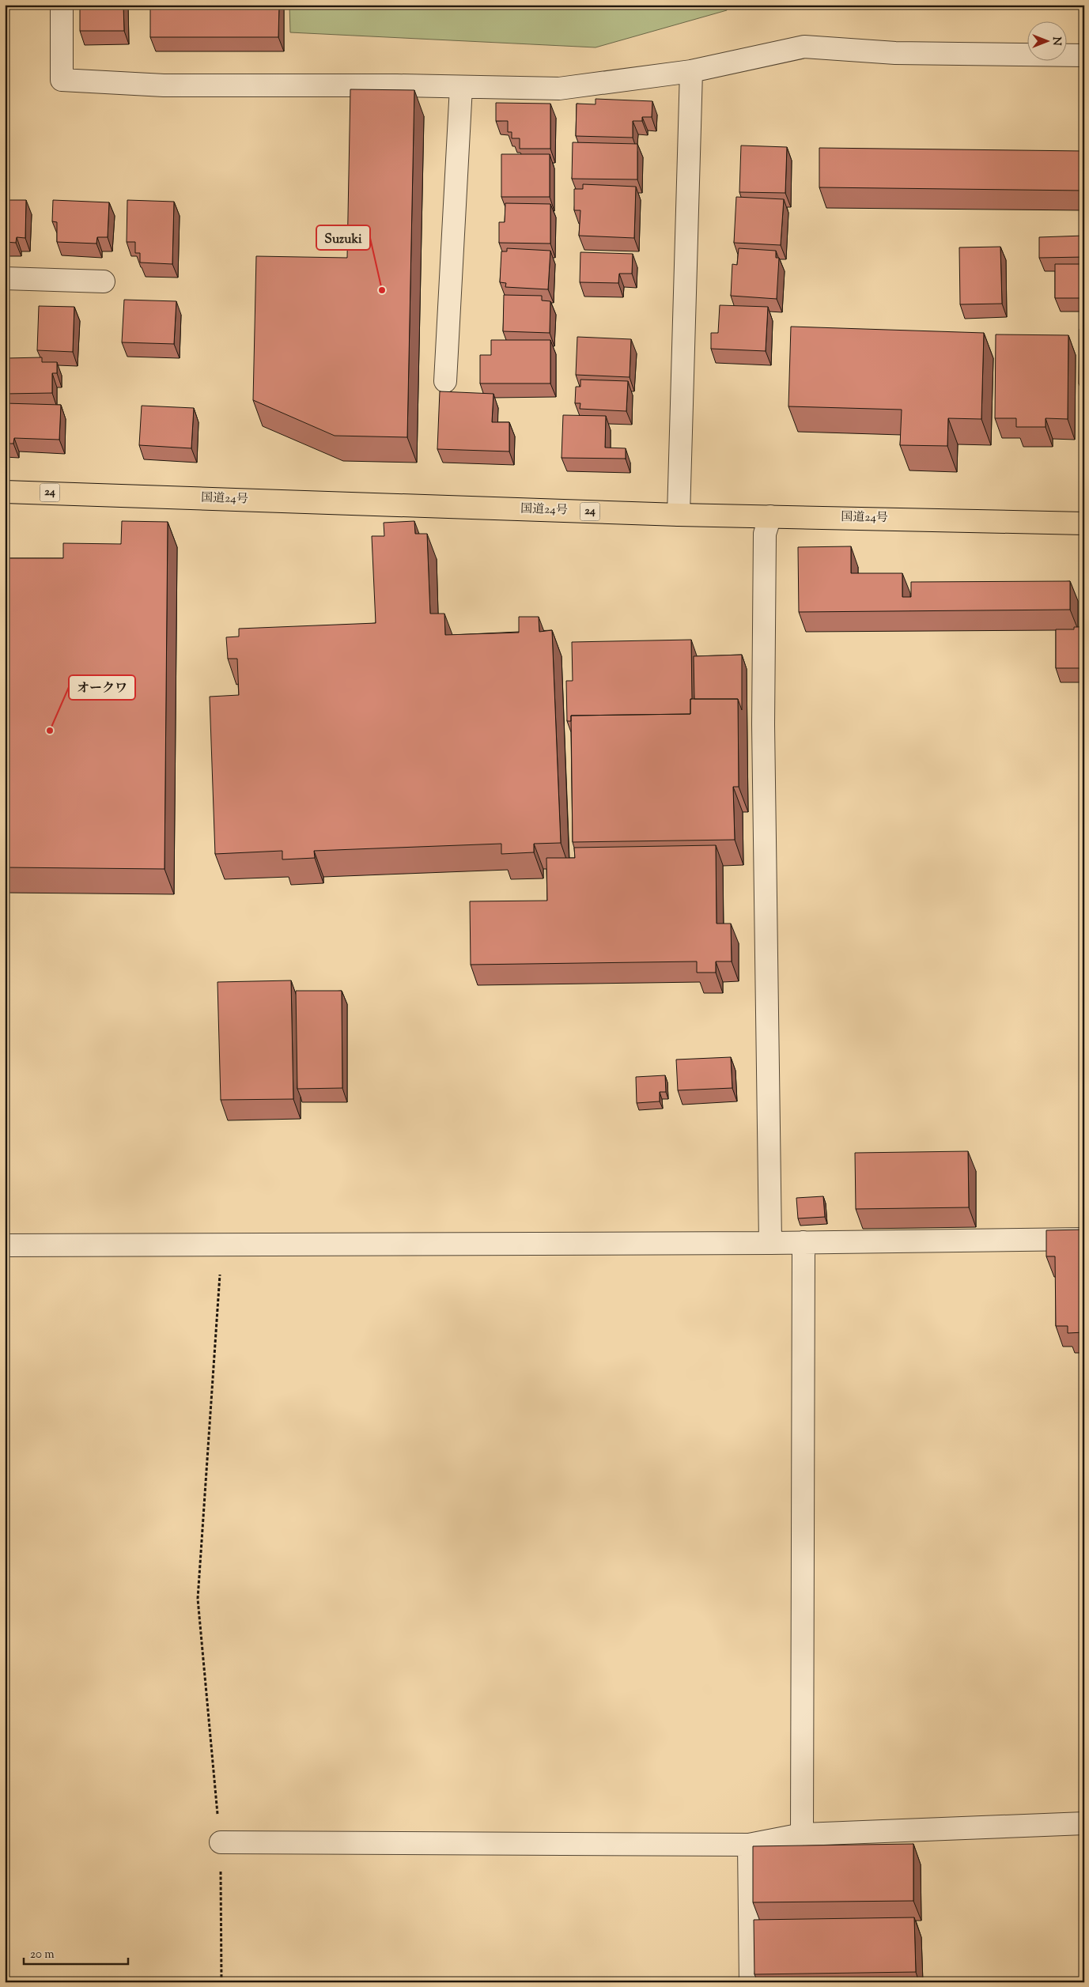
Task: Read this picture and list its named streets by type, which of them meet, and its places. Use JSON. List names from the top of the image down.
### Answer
{
  "streets": {
    "highway": ["24", "国道24号"]
  },
  "places": ["Suzuki", "オークワ"],
  "scale_bar": "20 m",
  "north": "right"
}
